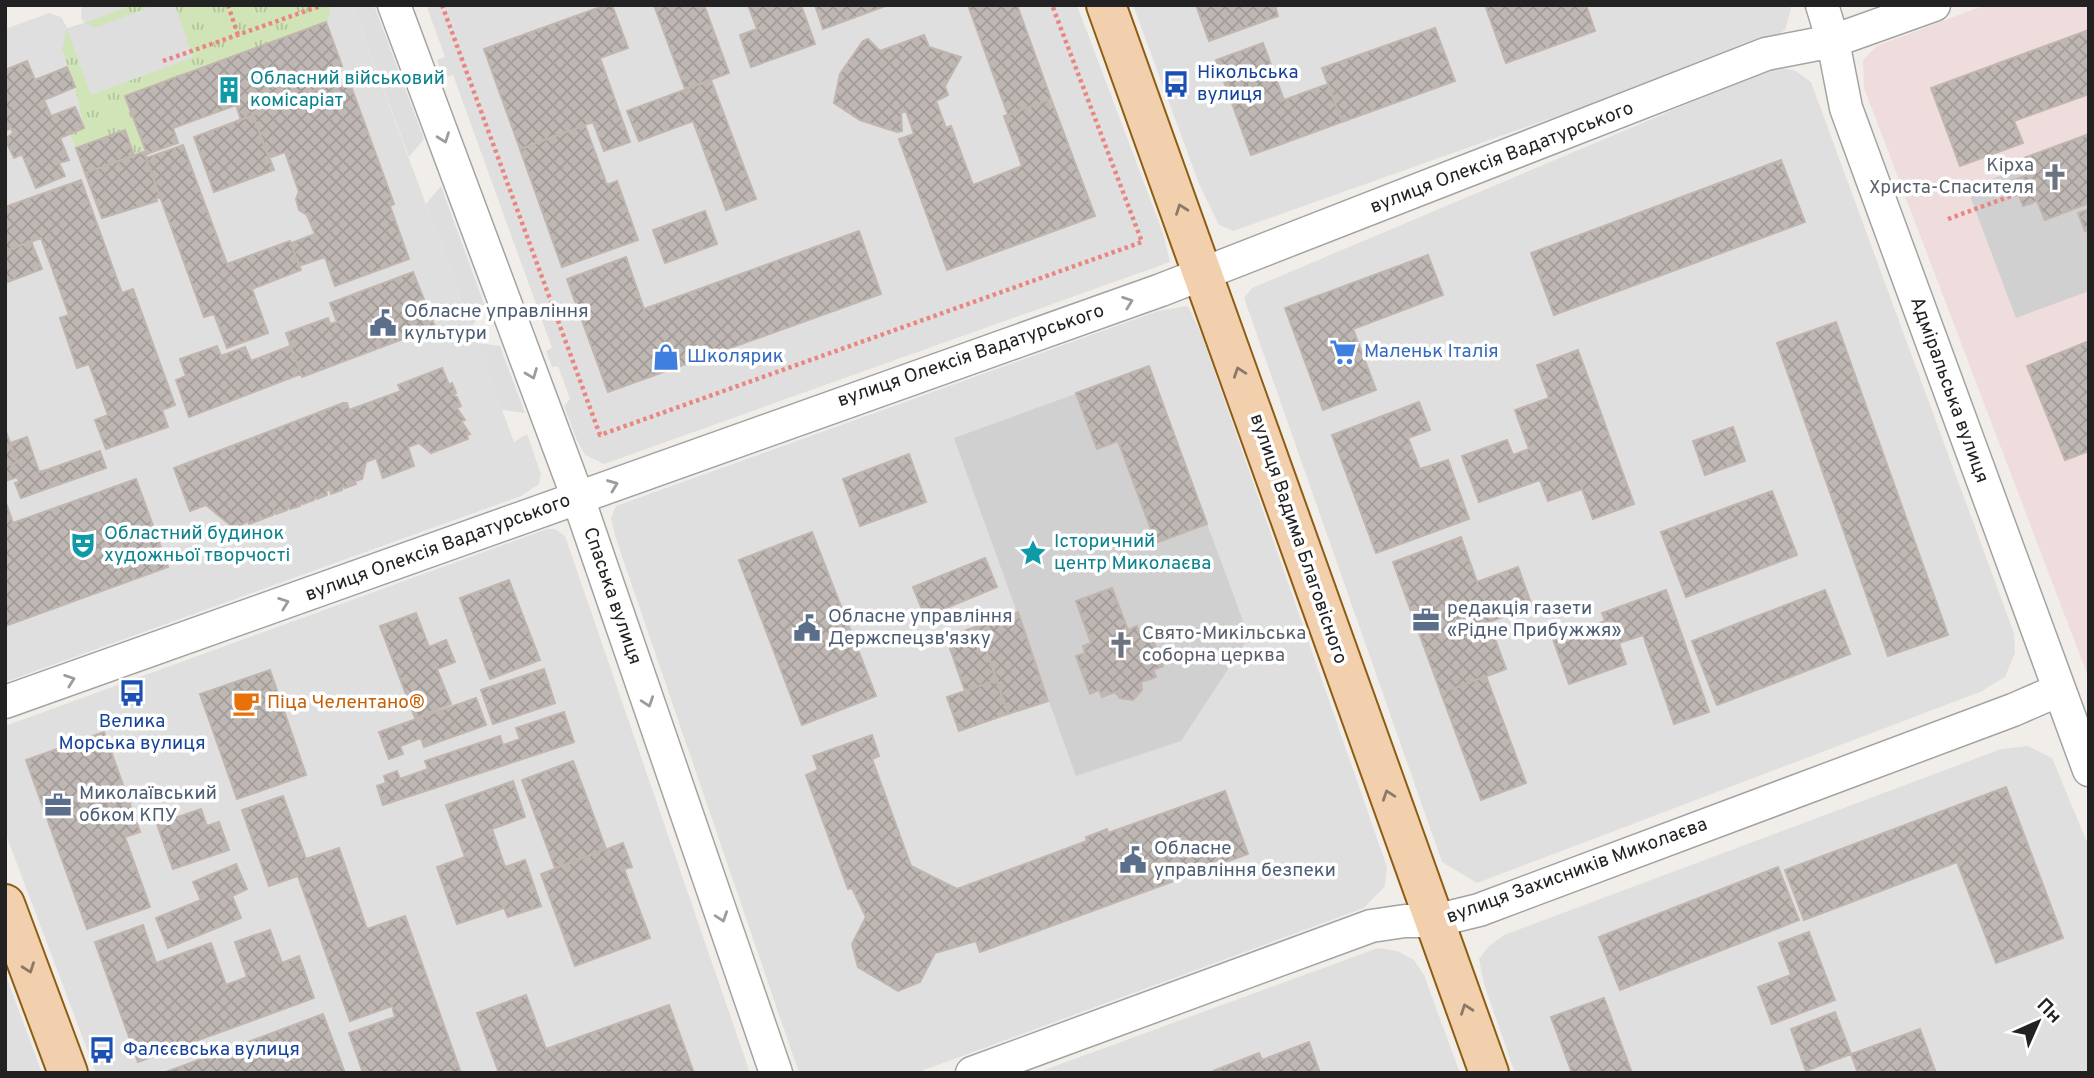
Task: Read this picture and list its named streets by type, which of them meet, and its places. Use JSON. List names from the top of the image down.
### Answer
{
  "streets": {
    "main road": ["вулиця Вадима Благовісного"],
    "street": [
      "вулиця Олексія Вадатурського",
      "Адміральська вулиця",
      "Спаська вулиця",
      "вулиця Захисників Миколаєва"
    ]
  },
  "crossings": [
    ["вулиця Олексія Вадатурського", "Адміральська вулиця"],
    ["вулиця Олексія Вадатурського", "вулиця Вадима Благовісного"],
    ["вулиця Олексія Вадатурського", "Спаська вулиця"],
    ["Адміральська вулиця", "вулиця Захисників Миколаєва"],
    ["вулиця Вадима Благовісного", "вулиця Захисників Миколаєва"]
  ],
  "one_way": ["вулиця Олексія Вадатурського", "вулиця Вадима Благовісного", "Спаська вулиця"],
  "places": {
    "bus stop": ["Нікольська вулиця", "Велика Морська вулиця", "Фалєєвська вулиця"],
    "building": ["Обласний військовий комісаріат"],
    "church": ["Кірха Христа-Спасителя", "Свято-Микільська соборна церква"],
    "public building": ["Обласне управління культури", "Обласне управління Держспецзв'язку", "Обласне управління безпеки"],
    "supermarket": ["Маленьк Італія"],
    "shop": ["Школярик"],
    "theatre": ["Областний будинок художньої творчості"],
    "place": ["Історичний центр Миколаєва"],
    "office": ["редакція газети «Рідне Прибужжя»", "Миколаївський обком КПУ"],
    "cafe": ["Піца Челентано®"]
  },
  "north": "top right"
}
